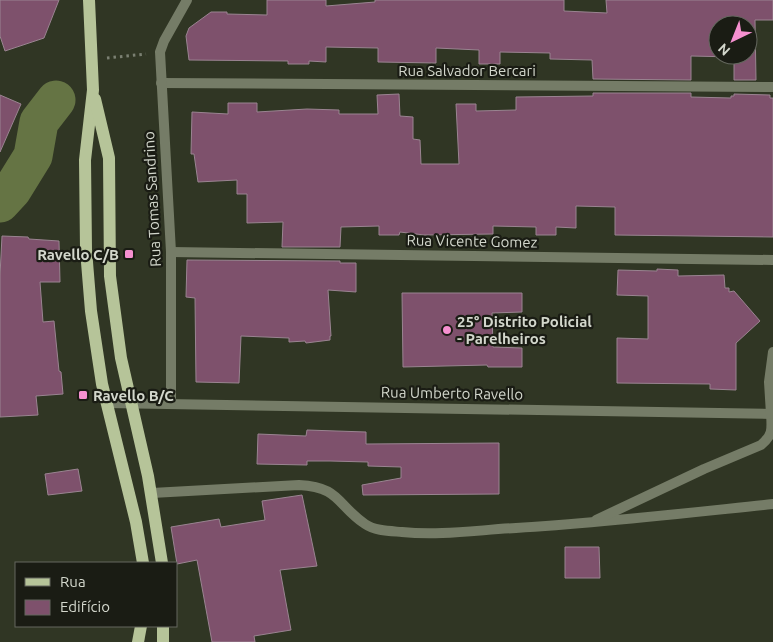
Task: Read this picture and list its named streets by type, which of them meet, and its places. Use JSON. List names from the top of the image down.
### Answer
{
  "streets": {
    "street": [
      "Rua Salvador Bercari",
      "Rua Tomas Sandrino",
      "Rua Vicente Gomez",
      "Rua Umberto Ravello"
    ]
  },
  "crossings": [
    ["Rua Salvador Bercari", "Rua Tomas Sandrino"],
    ["Rua Tomas Sandrino", "Rua Vicente Gomez"],
    ["Rua Tomas Sandrino", "Rua Umberto Ravello"]
  ],
  "places": {
    "transit": ["Ravello C/B", "Ravello B/C"],
    "other": ["25° Distrito Policial - Parelheiros"]
  },
  "legend": ["Rua", "Edifício"],
  "north": "bottom left"
}
